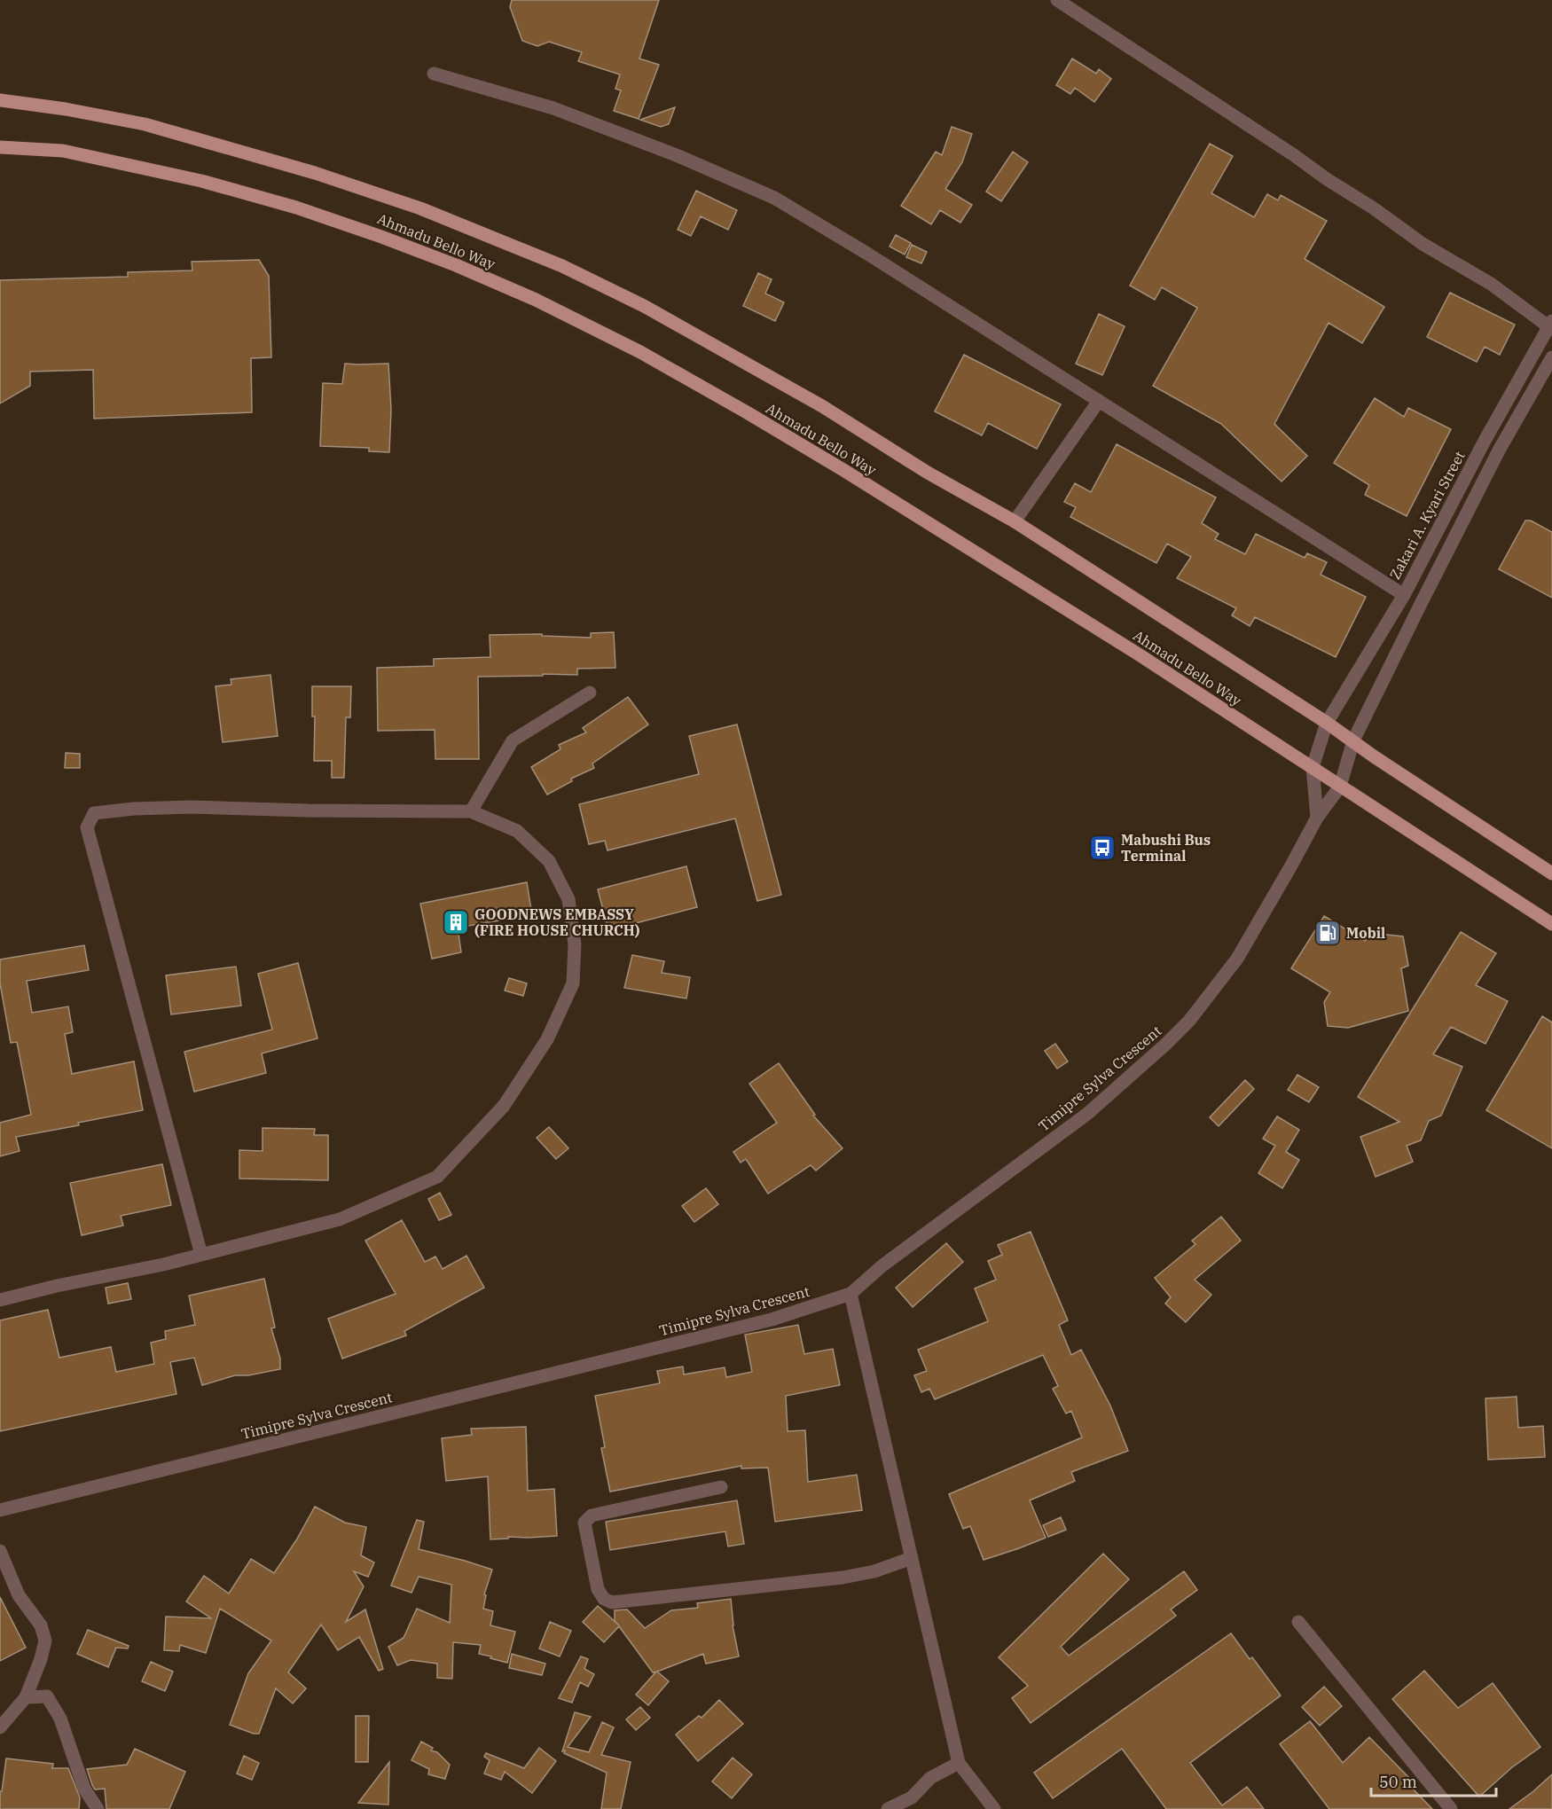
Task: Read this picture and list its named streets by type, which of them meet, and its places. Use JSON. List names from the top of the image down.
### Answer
{
  "streets": {
    "main road": ["Ahmadu Bello Way"],
    "street": ["Zakari A. Kyari Street", "Timipre Sylva Crescent"]
  },
  "crossings": [
    ["Ahmadu Bello Way", "Zakari A. Kyari Street"],
    ["Ahmadu Bello Way", "Timipre Sylva Crescent"]
  ],
  "places": {
    "bus stop": ["Mabushi Bus Terminal"],
    "building": ["GOODNEWS EMBASSY (FIRE HOUSE CHURCH)"],
    "fuel station": ["Mobil"]
  },
  "scale_bar": "50 m"
}
